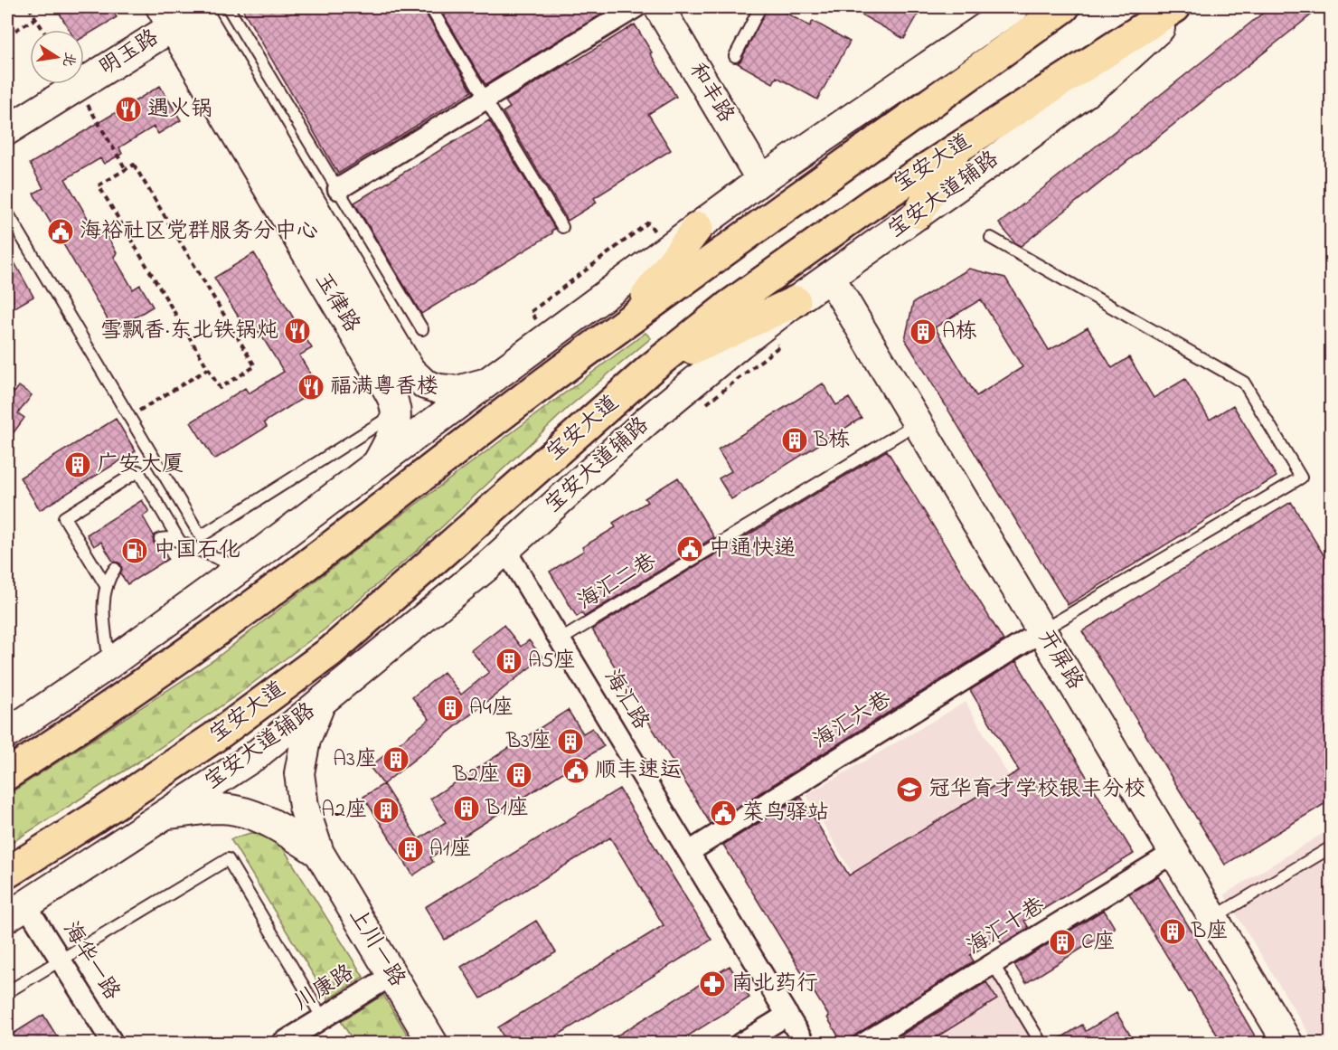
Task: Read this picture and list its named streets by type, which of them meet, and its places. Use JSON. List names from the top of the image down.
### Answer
{
  "streets": {
    "main road": [
      "明玉路",
      "和丰路",
      "宝安大道",
      "宝安大道辅路",
      "玉律路",
      "开屏路",
      "上川一路"
    ],
    "street": [
      "海汇路",
      "海汇六巷",
      "海汇十巷",
      "海华一路",
      "川康路"
    ],
    "lane": ["海汇二巷"]
  },
  "crossings": [
    ["明玉路", "玉律路"],
    ["宝安大道辅路", "开屏路"],
    ["宝安大道辅路", "海汇路"],
    ["宝安大道辅路", "上川一路"],
    ["宝安大道辅路", "海华一路"],
    ["海汇二巷", "开屏路"],
    ["海汇二巷", "海汇路"],
    ["开屏路", "海汇六巷"],
    ["开屏路", "海汇十巷"],
    ["海汇路", "海汇六巷"],
    ["上川一路", "川康路"]
  ],
  "places": {
    "restaurant": ["遇火锅", "雪飘香·东北铁锅炖", "福满粤香楼"],
    "public building": [
      "海裕社区党群服务分中心",
      "中通快递",
      "顺丰速运",
      "菜鸟驿站"
    ],
    "building": [
      "A栋",
      "B栋",
      "广安大厦",
      "A5座",
      "A4座",
      "B3座",
      "A3座",
      "B2座",
      "B1座",
      "A2座",
      "A1座",
      "B座",
      "C座"
    ],
    "fuel station": ["中国石化"],
    "school or university": ["冠华育才学校银丰分校"],
    "pharmacy": ["南北药行"]
  },
  "north": "right"
}
